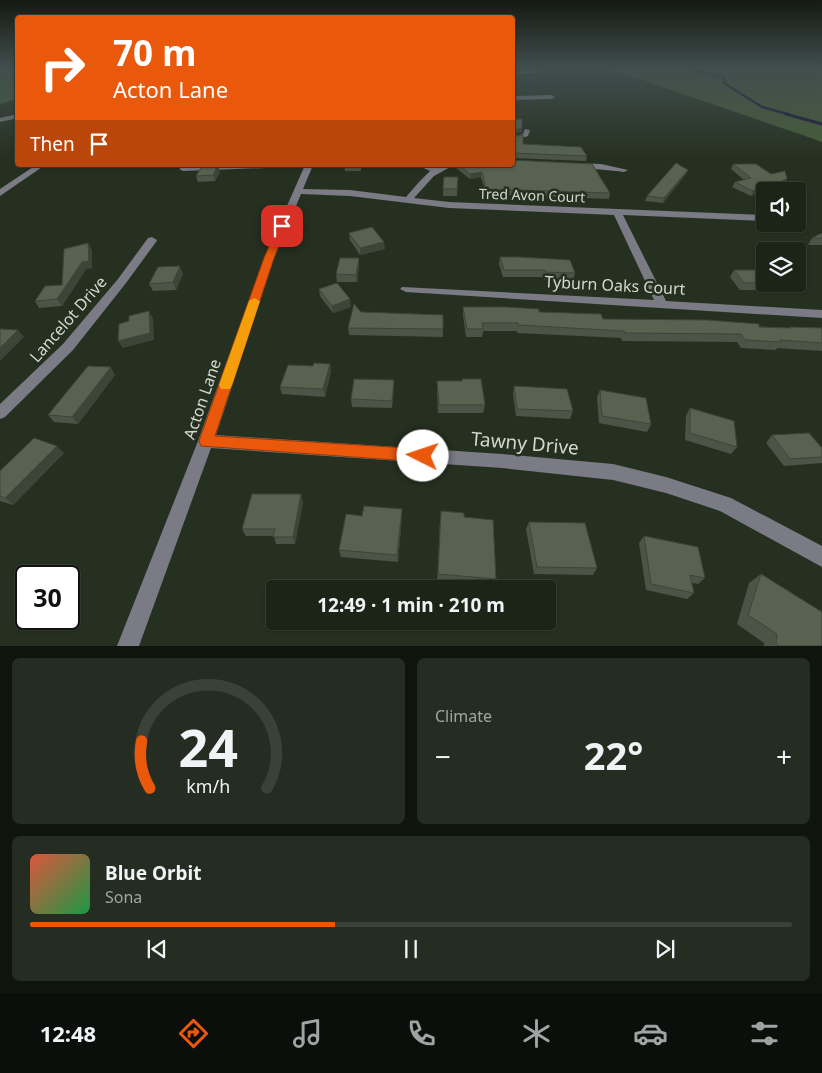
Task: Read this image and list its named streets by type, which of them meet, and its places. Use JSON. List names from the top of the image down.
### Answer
{
  "streets": {
    "street": [
      "Tred Avon Court",
      "Tyburn Oaks Court",
      "Lancelot Drive",
      "Acton Lane",
      "Tawny Drive"
    ]
  },
  "crossings": [
    ["Tred Avon Court", "Acton Lane"],
    ["Acton Lane", "Tawny Drive"]
  ],
  "page": {
    "turn": ["70 m", "Acton Lane"],
    "then": "Then",
    "limit": "30",
    "trip": "12:49 · 1 min · 210 m",
    "tile": "Climate",
    "heat": ["−", "22°", "+"],
    "song": ["Blue Orbit", "Sona"],
    "tabs": "12:48",
    "gauge": ["24", "km/h"]
  }
}
